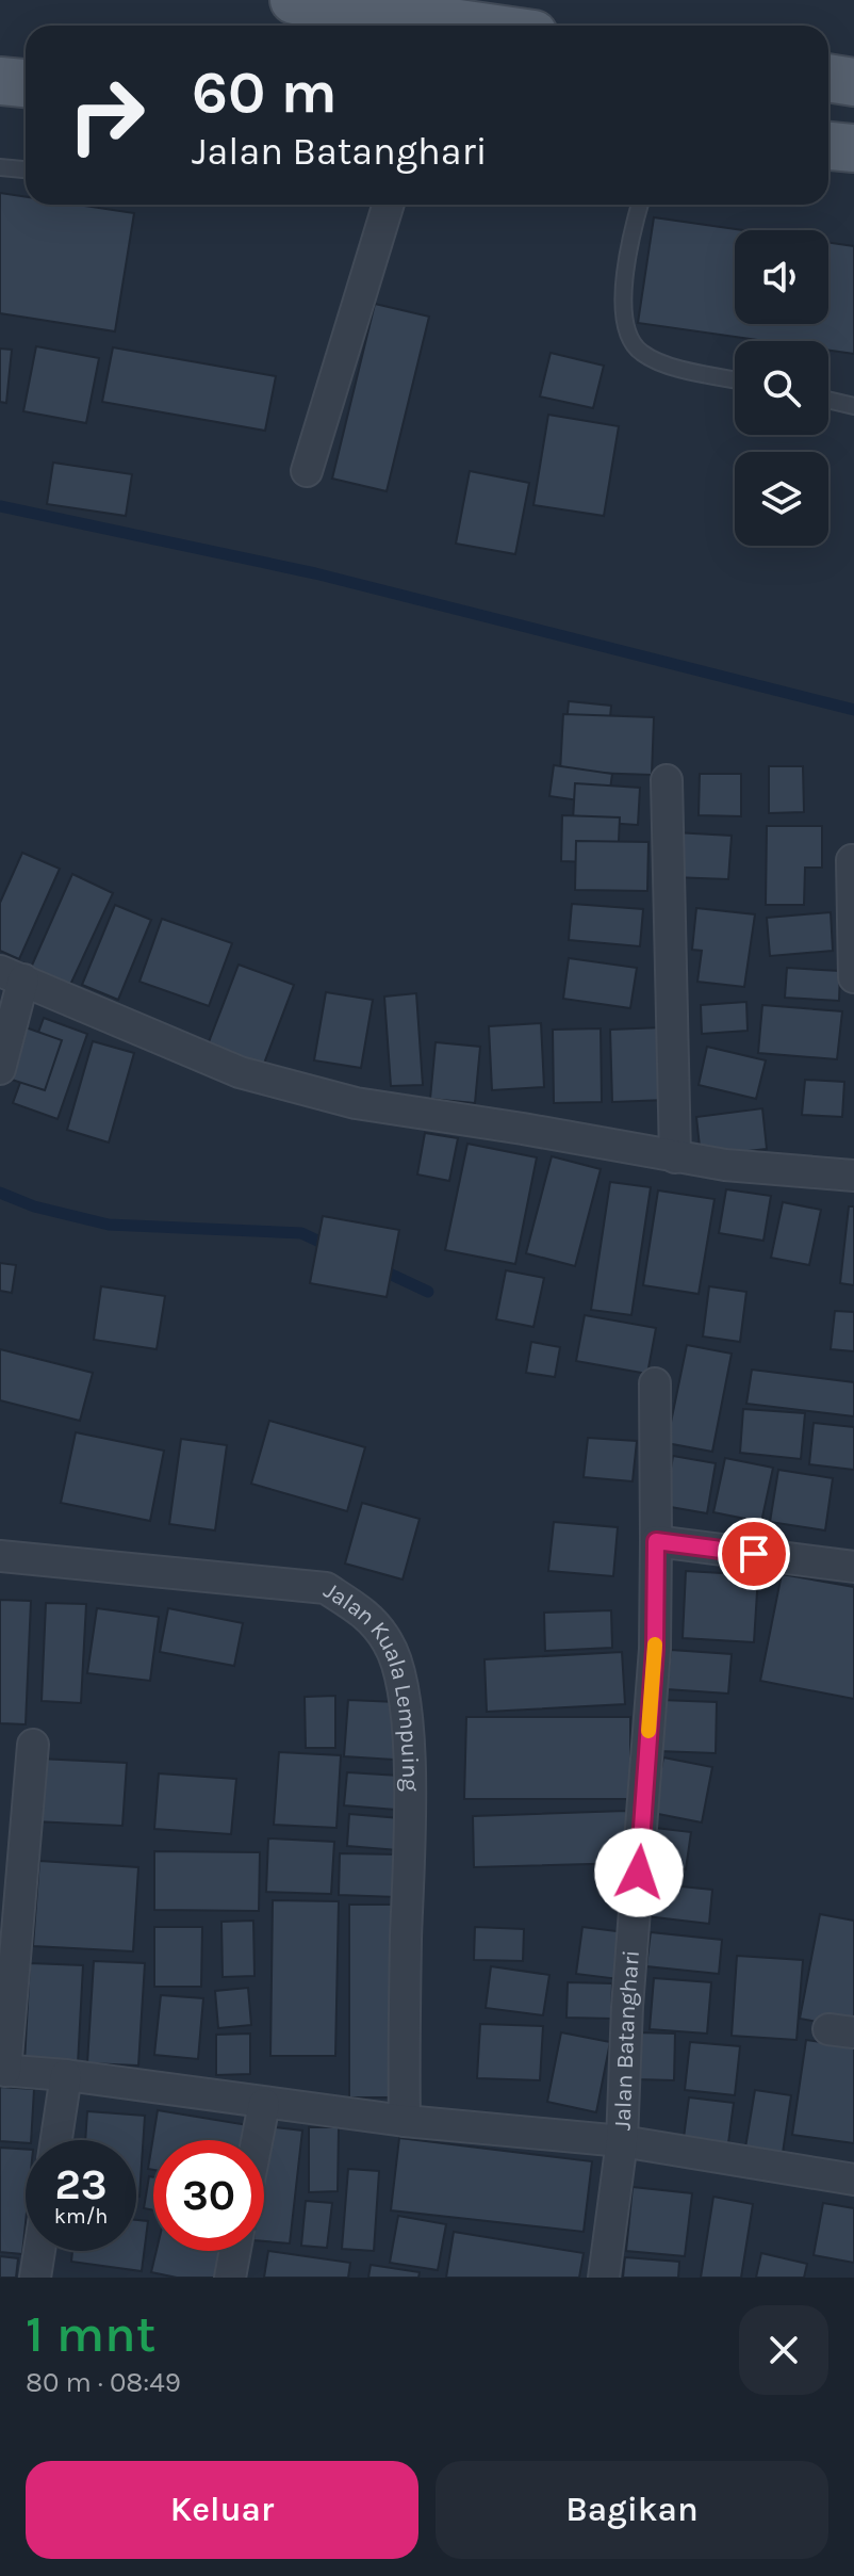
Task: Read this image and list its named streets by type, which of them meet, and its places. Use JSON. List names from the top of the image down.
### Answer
{
  "streets": {
    "street": ["Jalan Kuala Lempuing", "Jalan Batanghari"]
  },
  "page": {
    "turn": ["60 m", "Jalan Batanghari"],
    "speed": "23 km/h",
    "limit": "30",
    "heading": ["1 mnt", "80 m · 08:49"],
    "buttons": ["Keluar", "Bagikan"]
  }
}
